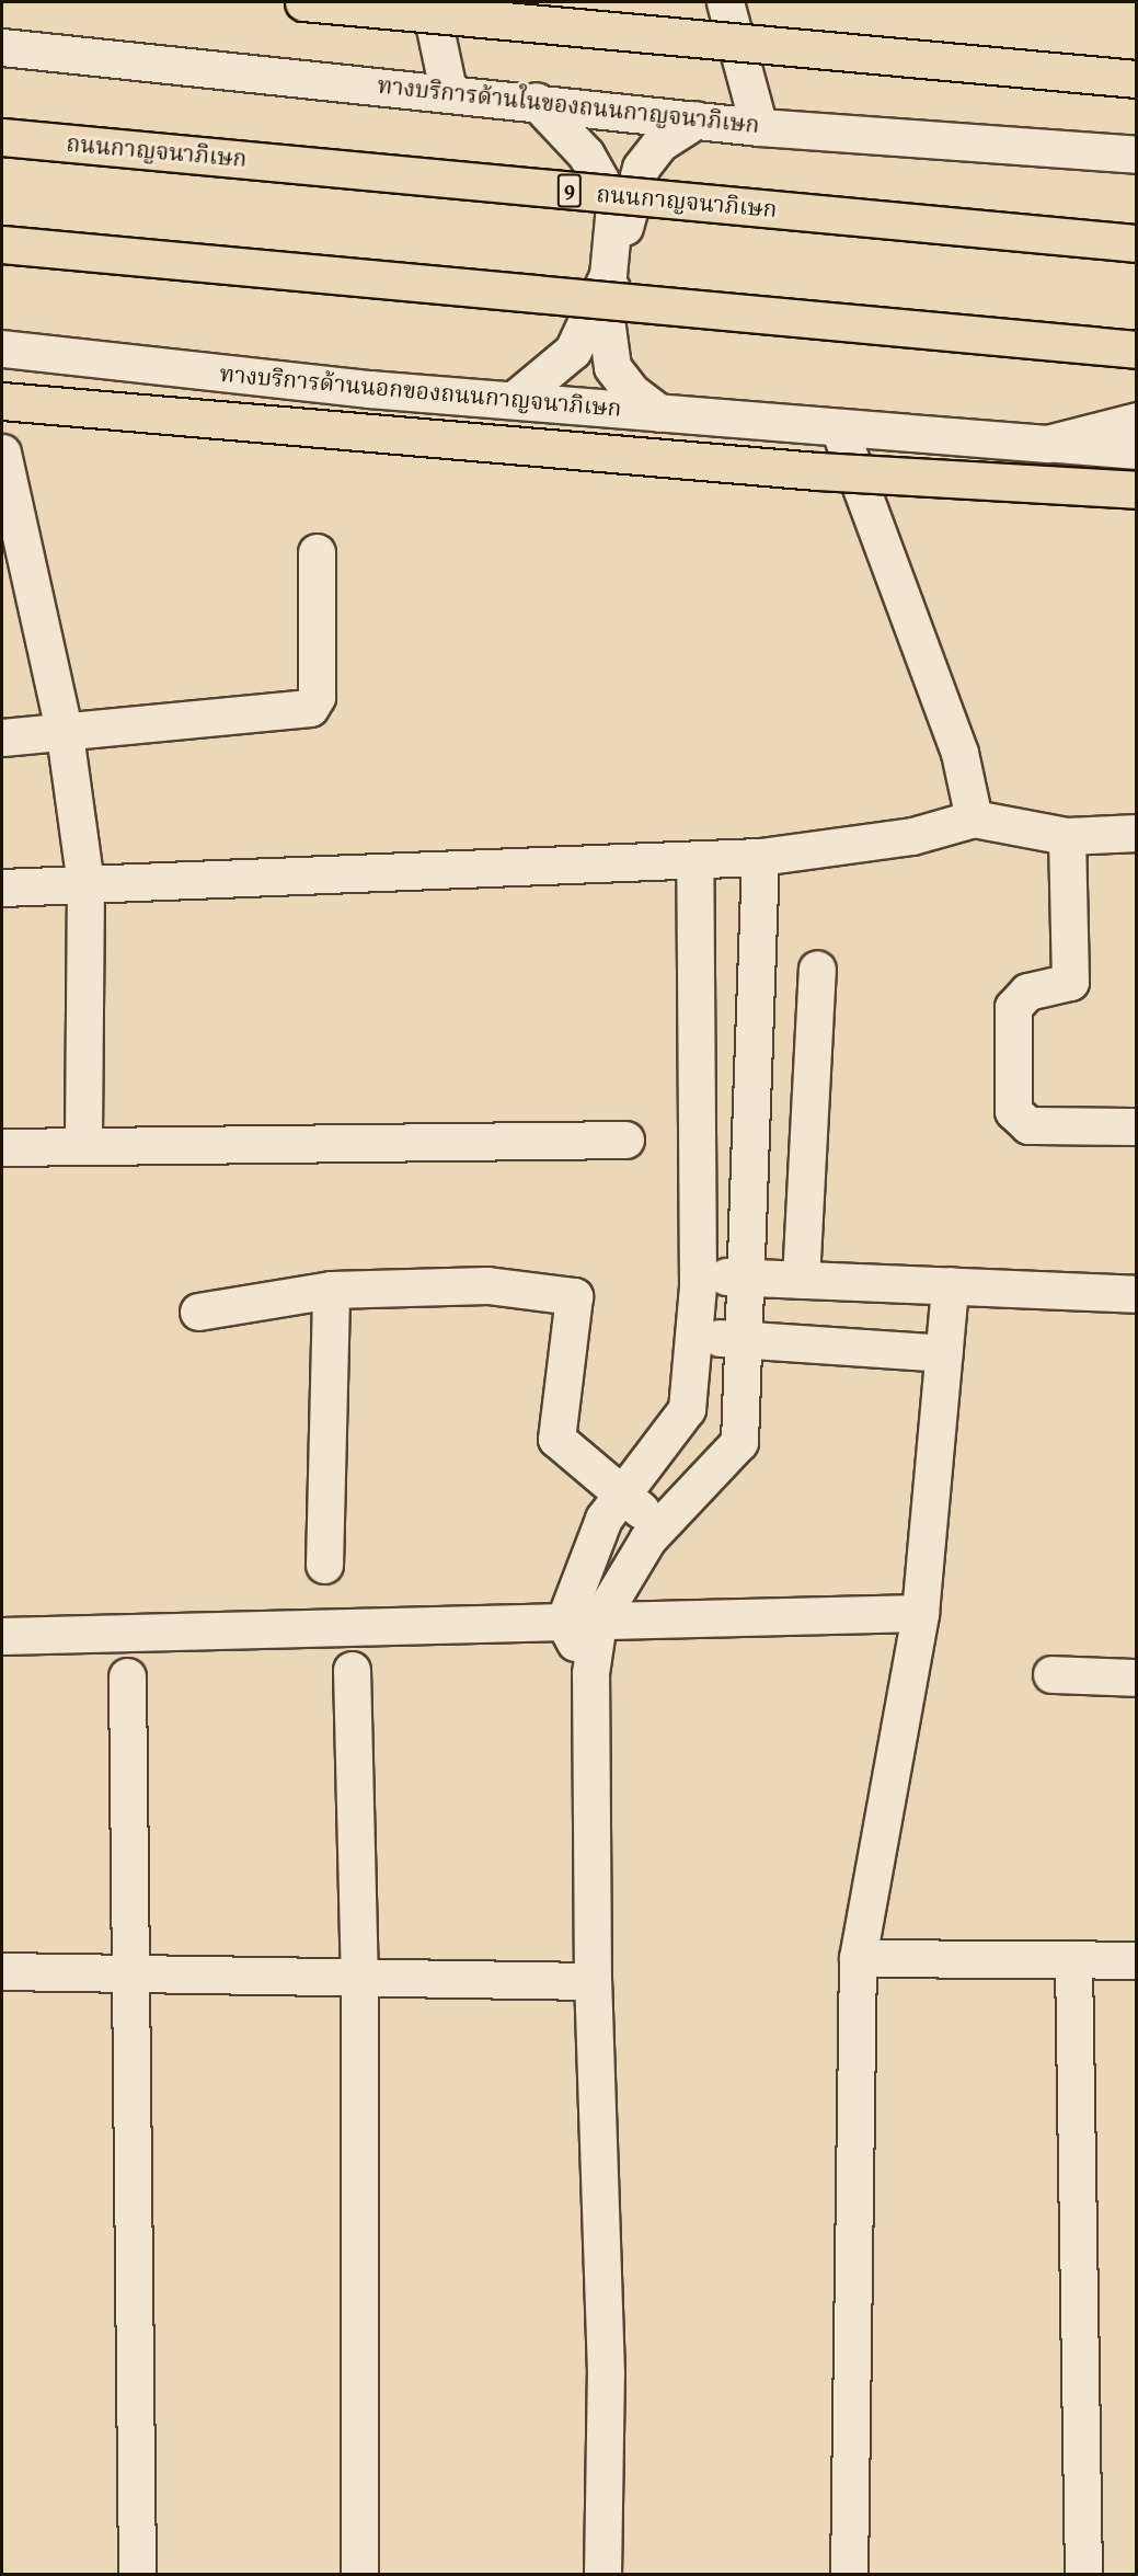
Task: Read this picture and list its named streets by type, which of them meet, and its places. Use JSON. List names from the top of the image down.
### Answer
{
  "streets": {
    "highway": ["ถนนกาญจนาภิเษก", "9"],
    "street": ["ทางบริการด้านในของถนนกาญจนาภิเษก", "ทางบริการด้านนอกของถนนกาญจนาภิเษก"]
  }
}
